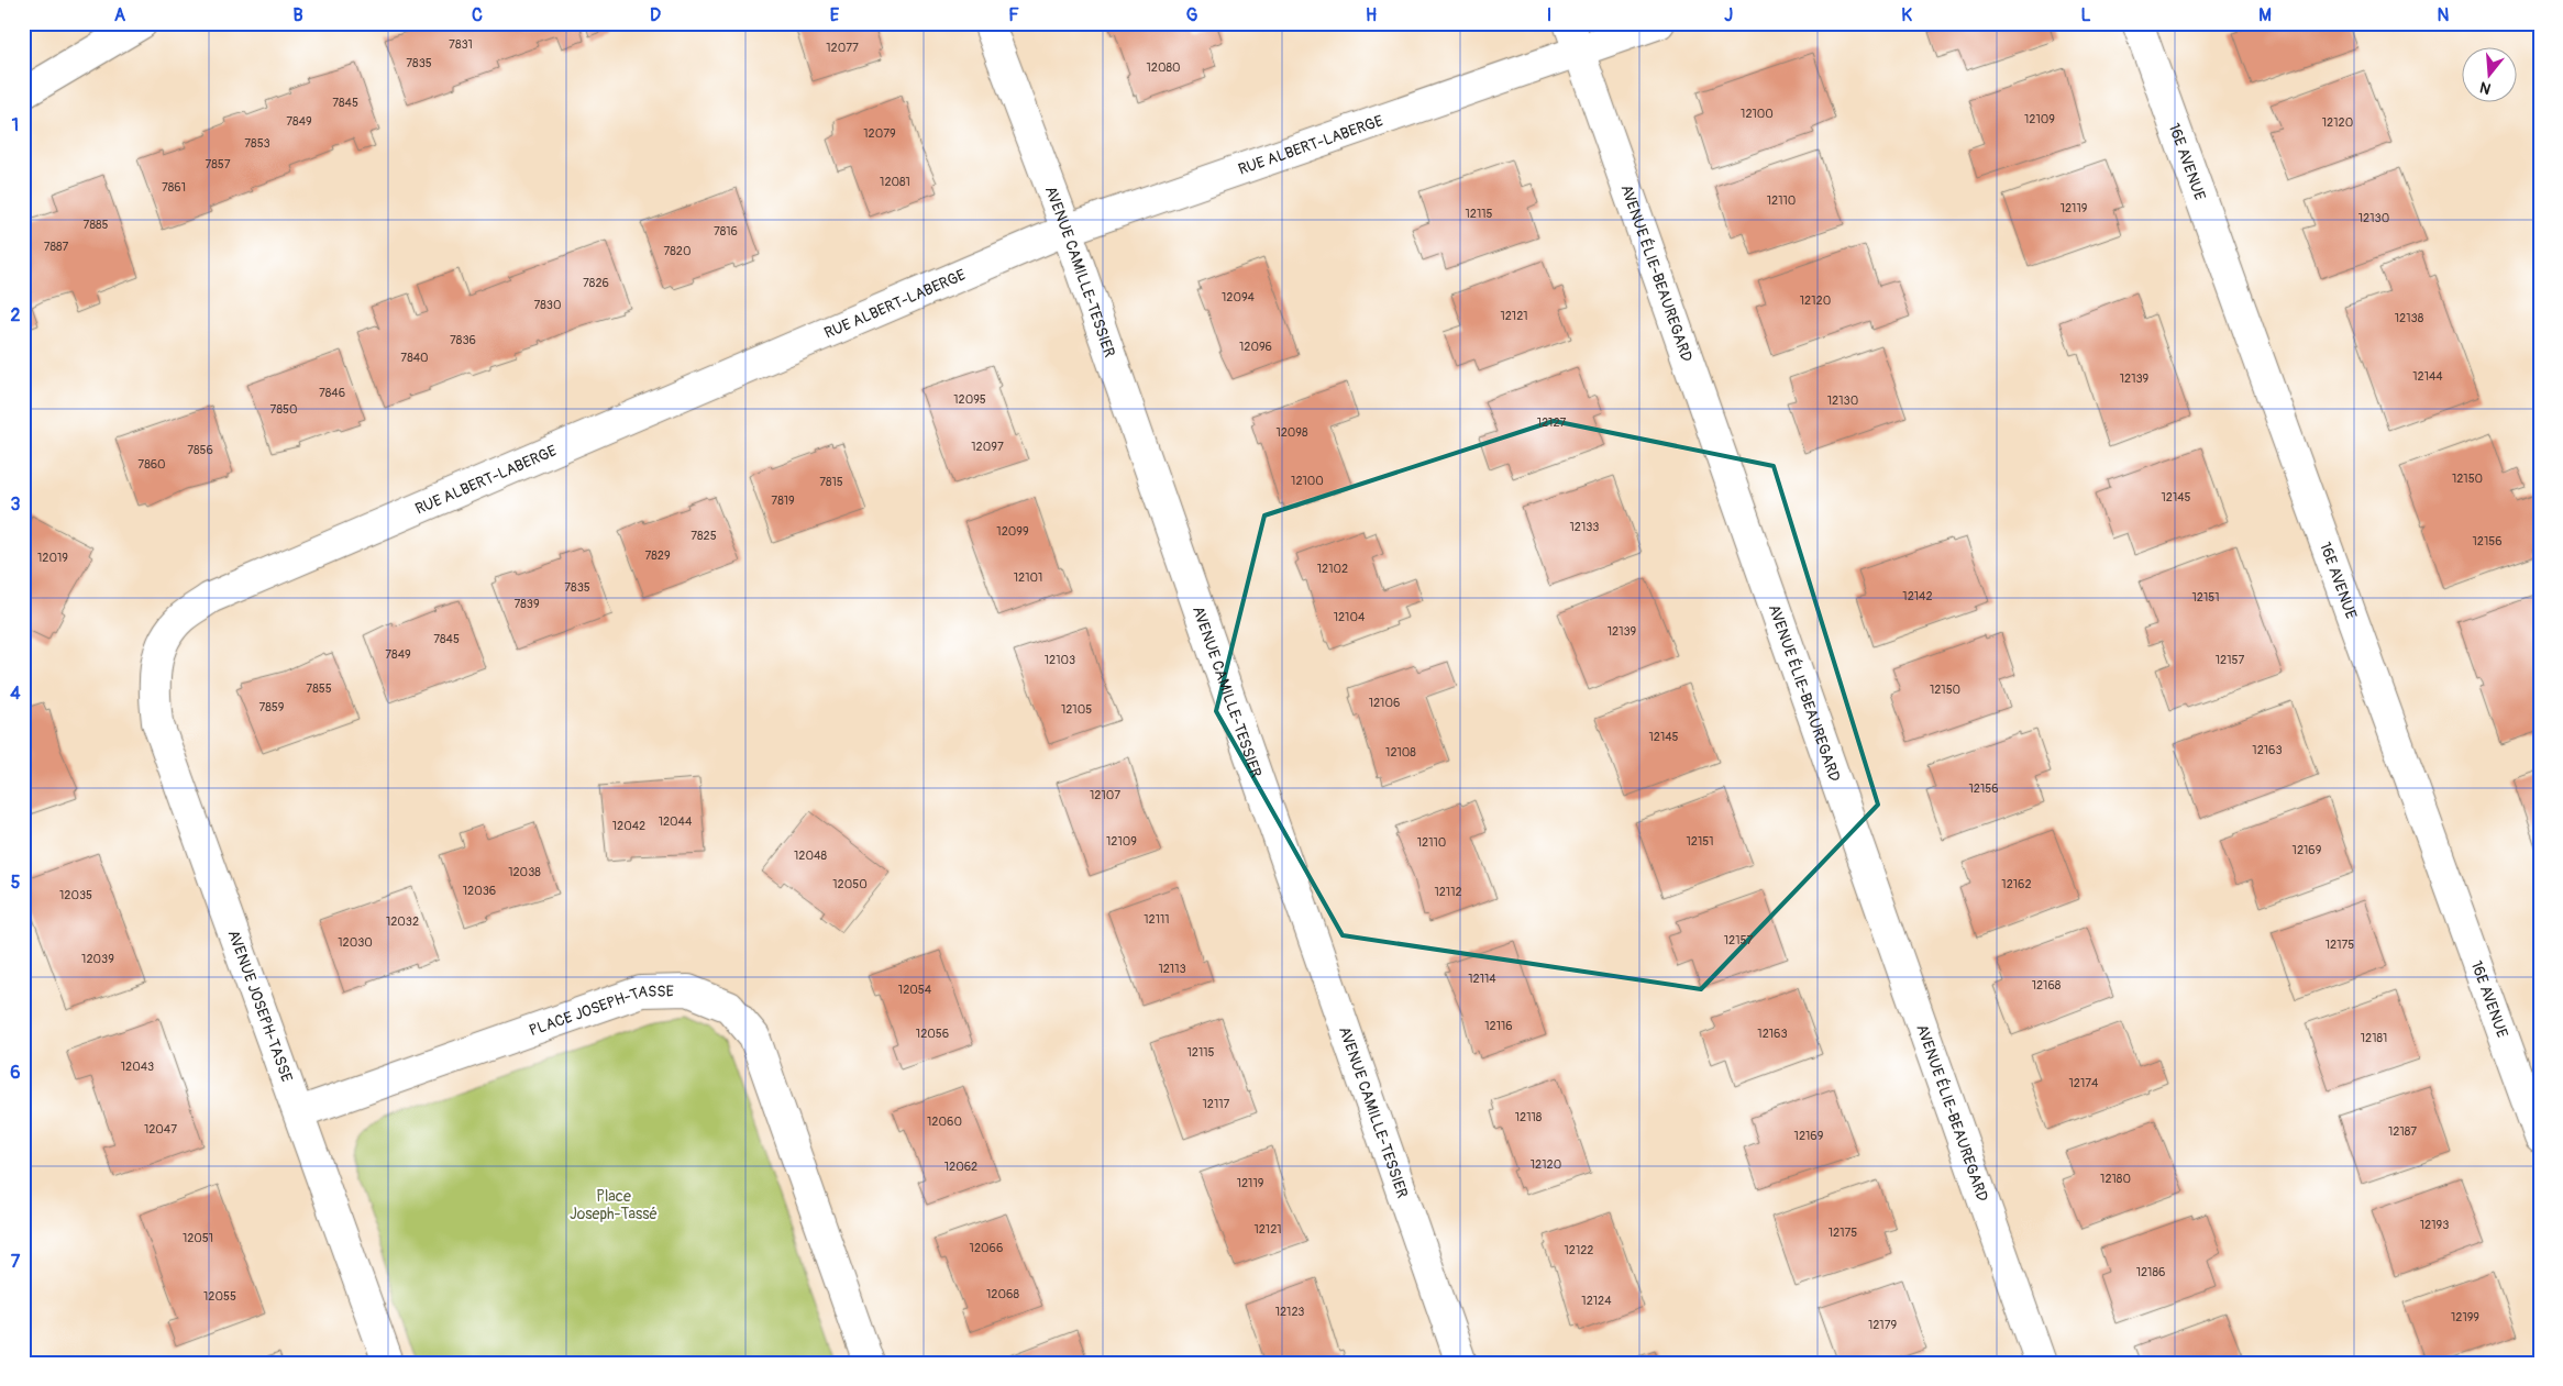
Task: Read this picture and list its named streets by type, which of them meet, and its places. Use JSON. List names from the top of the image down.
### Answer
{
  "streets": {
    "street": [
      "RUE ALBERT-LABERGE",
      "16E AVENUE",
      "AVENUE CAMILLE-TESSIER",
      "AVENUE ÉLIE-BEAUREGARD",
      "AVENUE JOSEPH-TASSE",
      "PLACE JOSEPH-TASSE"
    ]
  },
  "crossings": [
    ["RUE ALBERT-LABERGE", "AVENUE CAMILLE-TESSIER"],
    ["RUE ALBERT-LABERGE", "AVENUE ÉLIE-BEAUREGARD"],
    ["RUE ALBERT-LABERGE", "AVENUE JOSEPH-TASSE"],
    ["AVENUE JOSEPH-TASSE", "PLACE JOSEPH-TASSE"]
  ],
  "parks": ["Place Joseph-Tassé"],
  "house_numbers": [
    "7831",
    "12077",
    "7835",
    "12080",
    "7845",
    "12100",
    "12109",
    "7849",
    "12120",
    "12079",
    "7853",
    "7857",
    "12081",
    "7861",
    "12110",
    "12119",
    "12115",
    "12130",
    "7885",
    "7816",
    "7887",
    "7820",
    "7826",
    "12094",
    "12120",
    "7830",
    "12121",
    "12138",
    "7836",
    "12096",
    "7840",
    "12144",
    "12139",
    "7846",
    "12095",
    "12130",
    "7850",
    "12127",
    "12098",
    "12097",
    "7856",
    "7860",
    "12150",
    "12100",
    "7815",
    "12145",
    "7819",
    "12133",
    "12099",
    "7825",
    "12156",
    "7829",
    "12019",
    "12102",
    "12101",
    "7835",
    "12142",
    "12151",
    "7839",
    "12104",
    "12139",
    "7845",
    "7849",
    "12103",
    "12157",
    "7855",
    "12150",
    "12106",
    "7859",
    "12105",
    "12145",
    "12163",
    "12108",
    "12156",
    "12107",
    "12044",
    "12042",
    "12109",
    "12151",
    "12110",
    "12169",
    "12048",
    "12038",
    "12050",
    "12162",
    "12036",
    "12112",
    "12035",
    "12111",
    "12032",
    "12157",
    "12030",
    "12175",
    "12039",
    "12113",
    "12114",
    "12168",
    "12054",
    "12116",
    "12056",
    "12163",
    "12181",
    "12115",
    "12043",
    "12174",
    "12117",
    "12118",
    "12060",
    "12047",
    "12187",
    "12169",
    "12120",
    "12062",
    "12180",
    "12119",
    "12193",
    "12121",
    "12175",
    "12051",
    "12066",
    "12122",
    "12186",
    "12068",
    "12055",
    "12124",
    "12123",
    "12199",
    "12179"
  ],
  "north": "bottom",
  "grid": {
    "columns": [
      "A",
      "B",
      "C",
      "D",
      "E",
      "F",
      "G",
      "H",
      "I",
      "J",
      "K",
      "L",
      "M",
      "N"
    ],
    "rows": [
      "1",
      "2",
      "3",
      "4",
      "5",
      "6",
      "7"
    ]
  }
}
